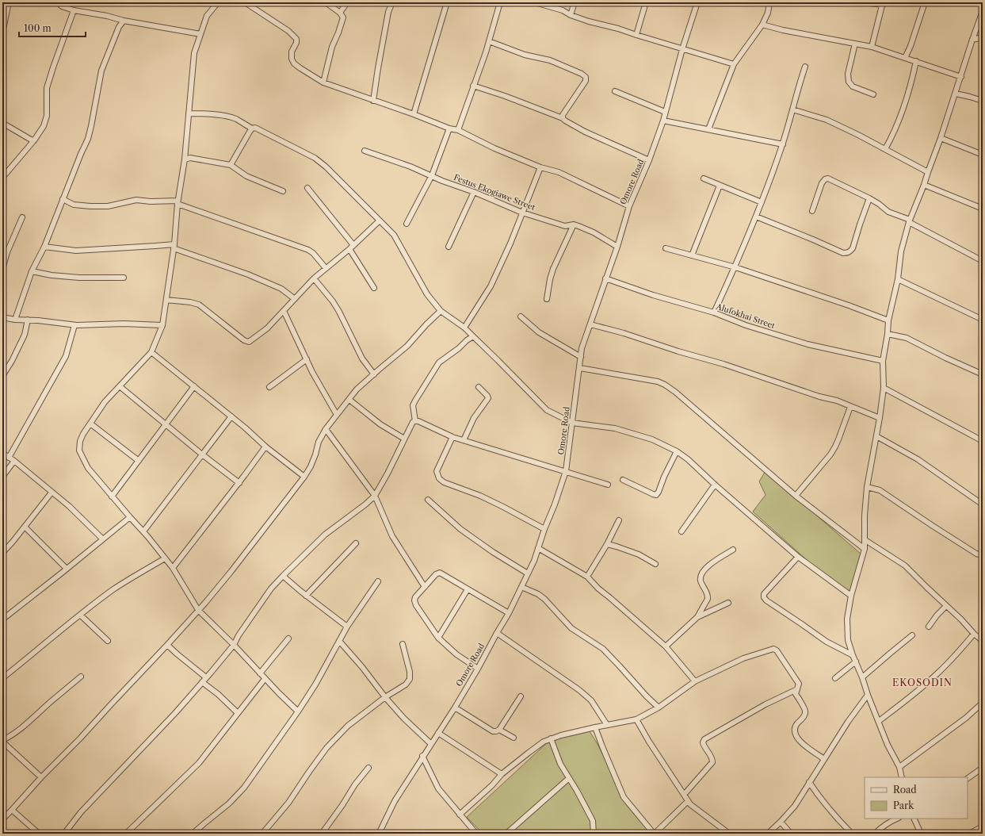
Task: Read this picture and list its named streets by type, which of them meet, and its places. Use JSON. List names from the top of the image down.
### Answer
{
  "streets": {
    "street": ["Omore Road", "Festus Ekogiawe Street", "Alufokhai Street"]
  },
  "crossings": [
    ["Omore Road", "Festus Ekogiawe Street"],
    ["Omore Road", "Alufokhai Street"]
  ],
  "districts": ["EKOSODIN"],
  "legend": ["Road", "Park"],
  "scale_bar": "100 m"
}
